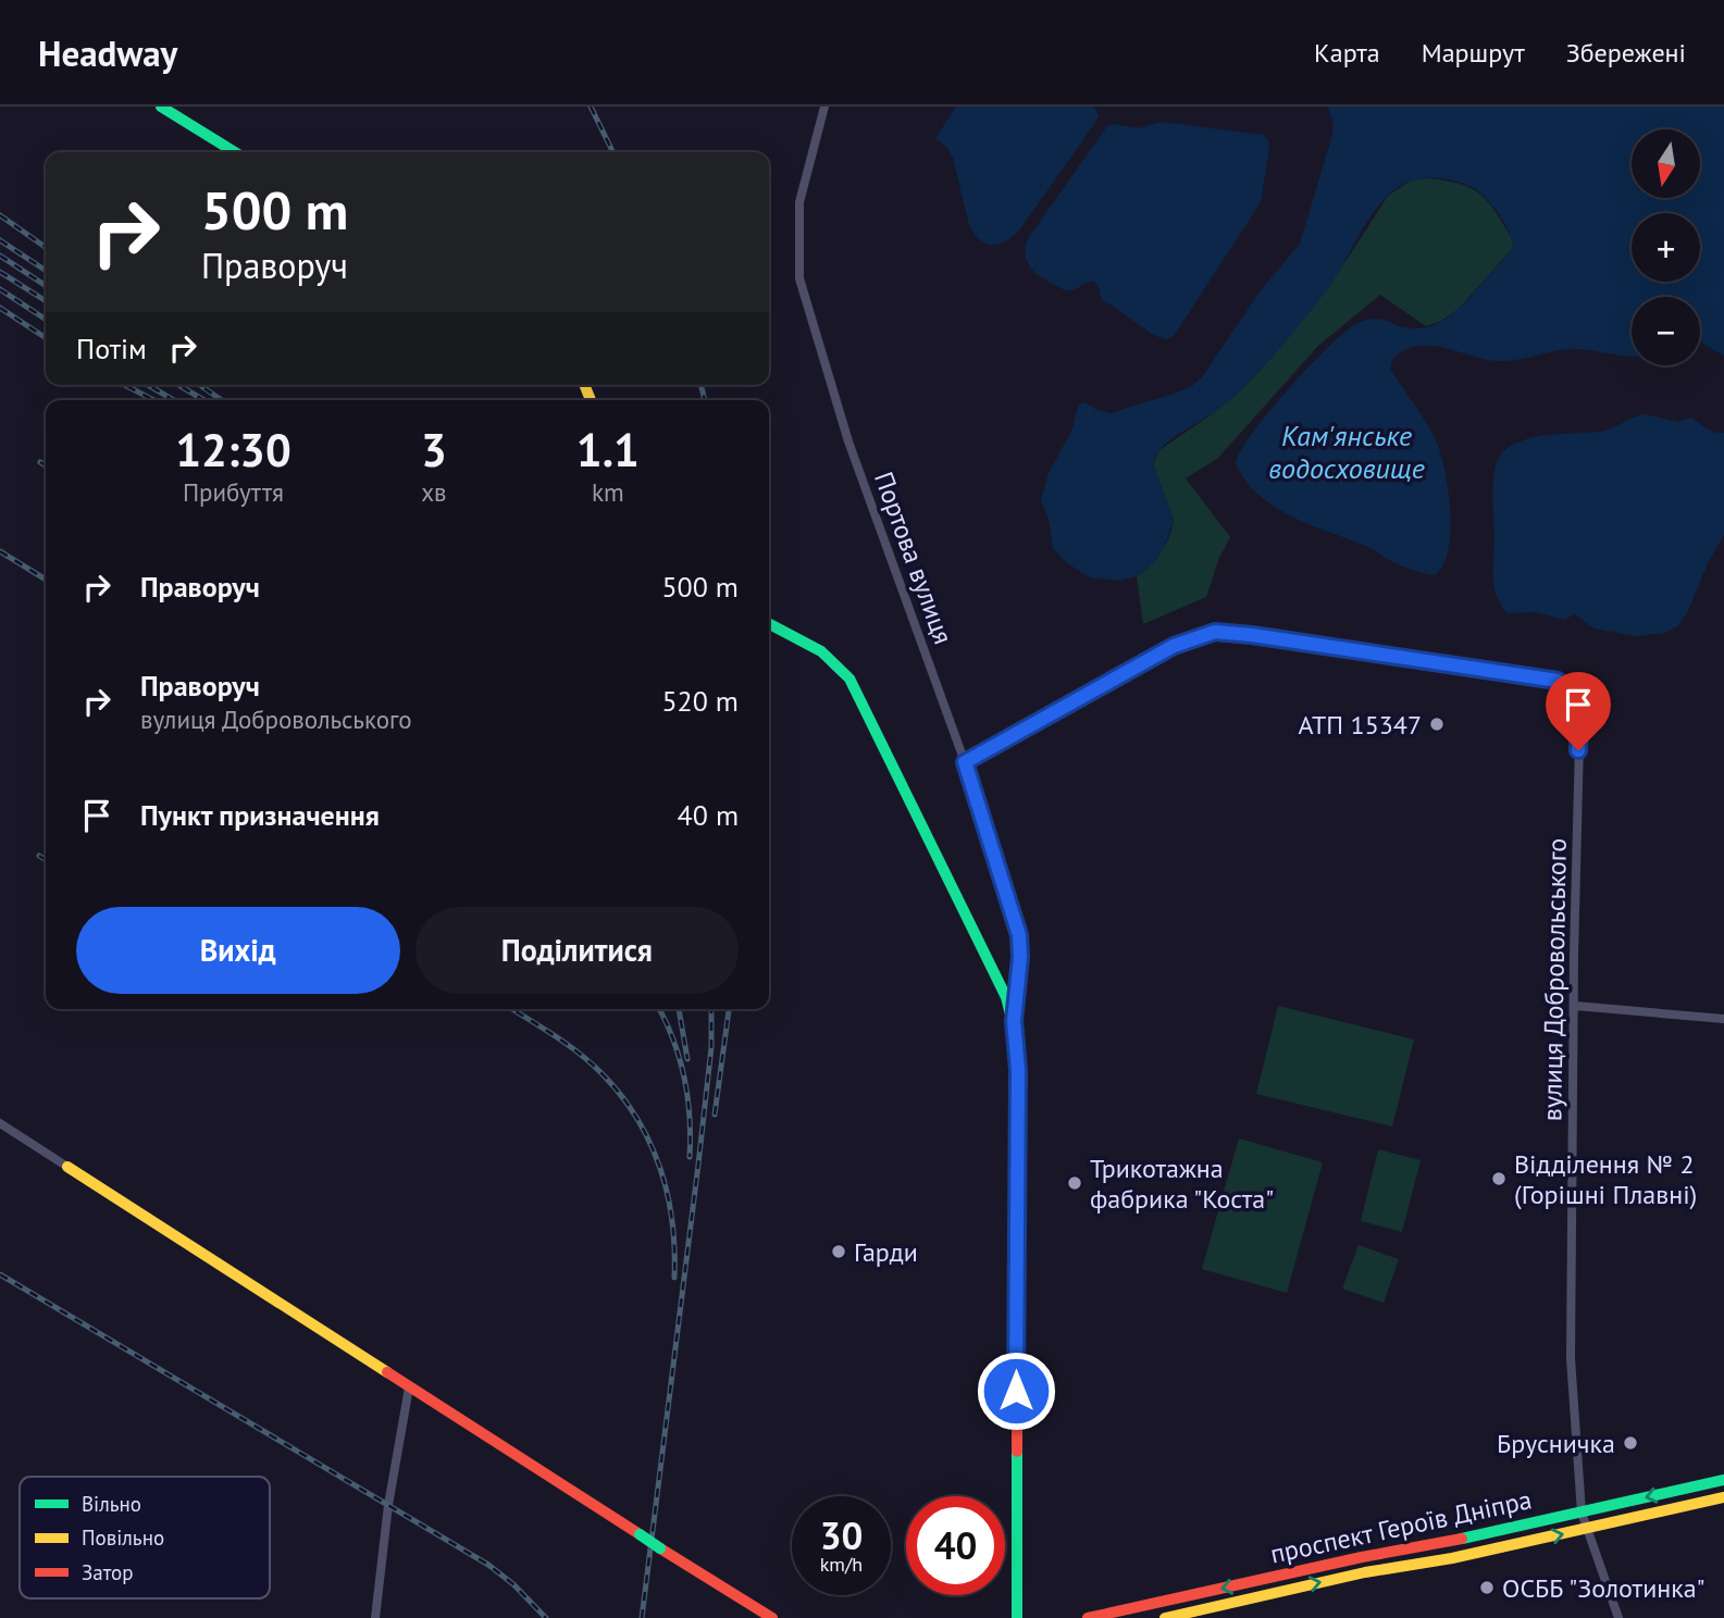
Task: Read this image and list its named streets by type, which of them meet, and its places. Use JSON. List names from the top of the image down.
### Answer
{
  "streets": {
    "street": ["Портова вулиця", "вулиця Добровольського", "проспект Героїв Дніпра"]
  },
  "crossings": [
    ["Портова вулиця", "вулиця Добровольського"],
    ["вулиця Добровольського", "проспект Героїв Дніпра"]
  ],
  "water": ["Кам'янське водосховище"],
  "places": [
    "АТП 15347",
    "Відділення № 2 (Горішні Плавні)",
    "Трикотажна фабрика \"Коста\"",
    "Гарди",
    "Брусничка",
    "ОСББ \"Золотинка\""
  ],
  "legend": ["Вільно", "Повільно", "Затор"],
  "north": "bottom",
  "page": {
    "header": "Headway",
    "nav": ["Карта", "Маршрут", "Збережені"],
    "map_buttons": ["+", "−"],
    "turn": ["500 m", "Праворуч"],
    "then": "Потім",
    "eta": [
      "12:30",
      "Прибуття",
      "3",
      "хв",
      "1.1",
      "km"
    ],
    "list": [
      {
        "name": "Праворуч",
        "value": "500 m"
      },
      {
        "name": "Праворуч",
        "note": "вулиця Добровольського",
        "value": "520 m"
      },
      {
        "name": "Пункт призначення",
        "value": "40 m"
      }
    ],
    "buttons": ["Вихід", "Поділитися"],
    "speed": "30 km/h",
    "limit": "40"
  }
}
